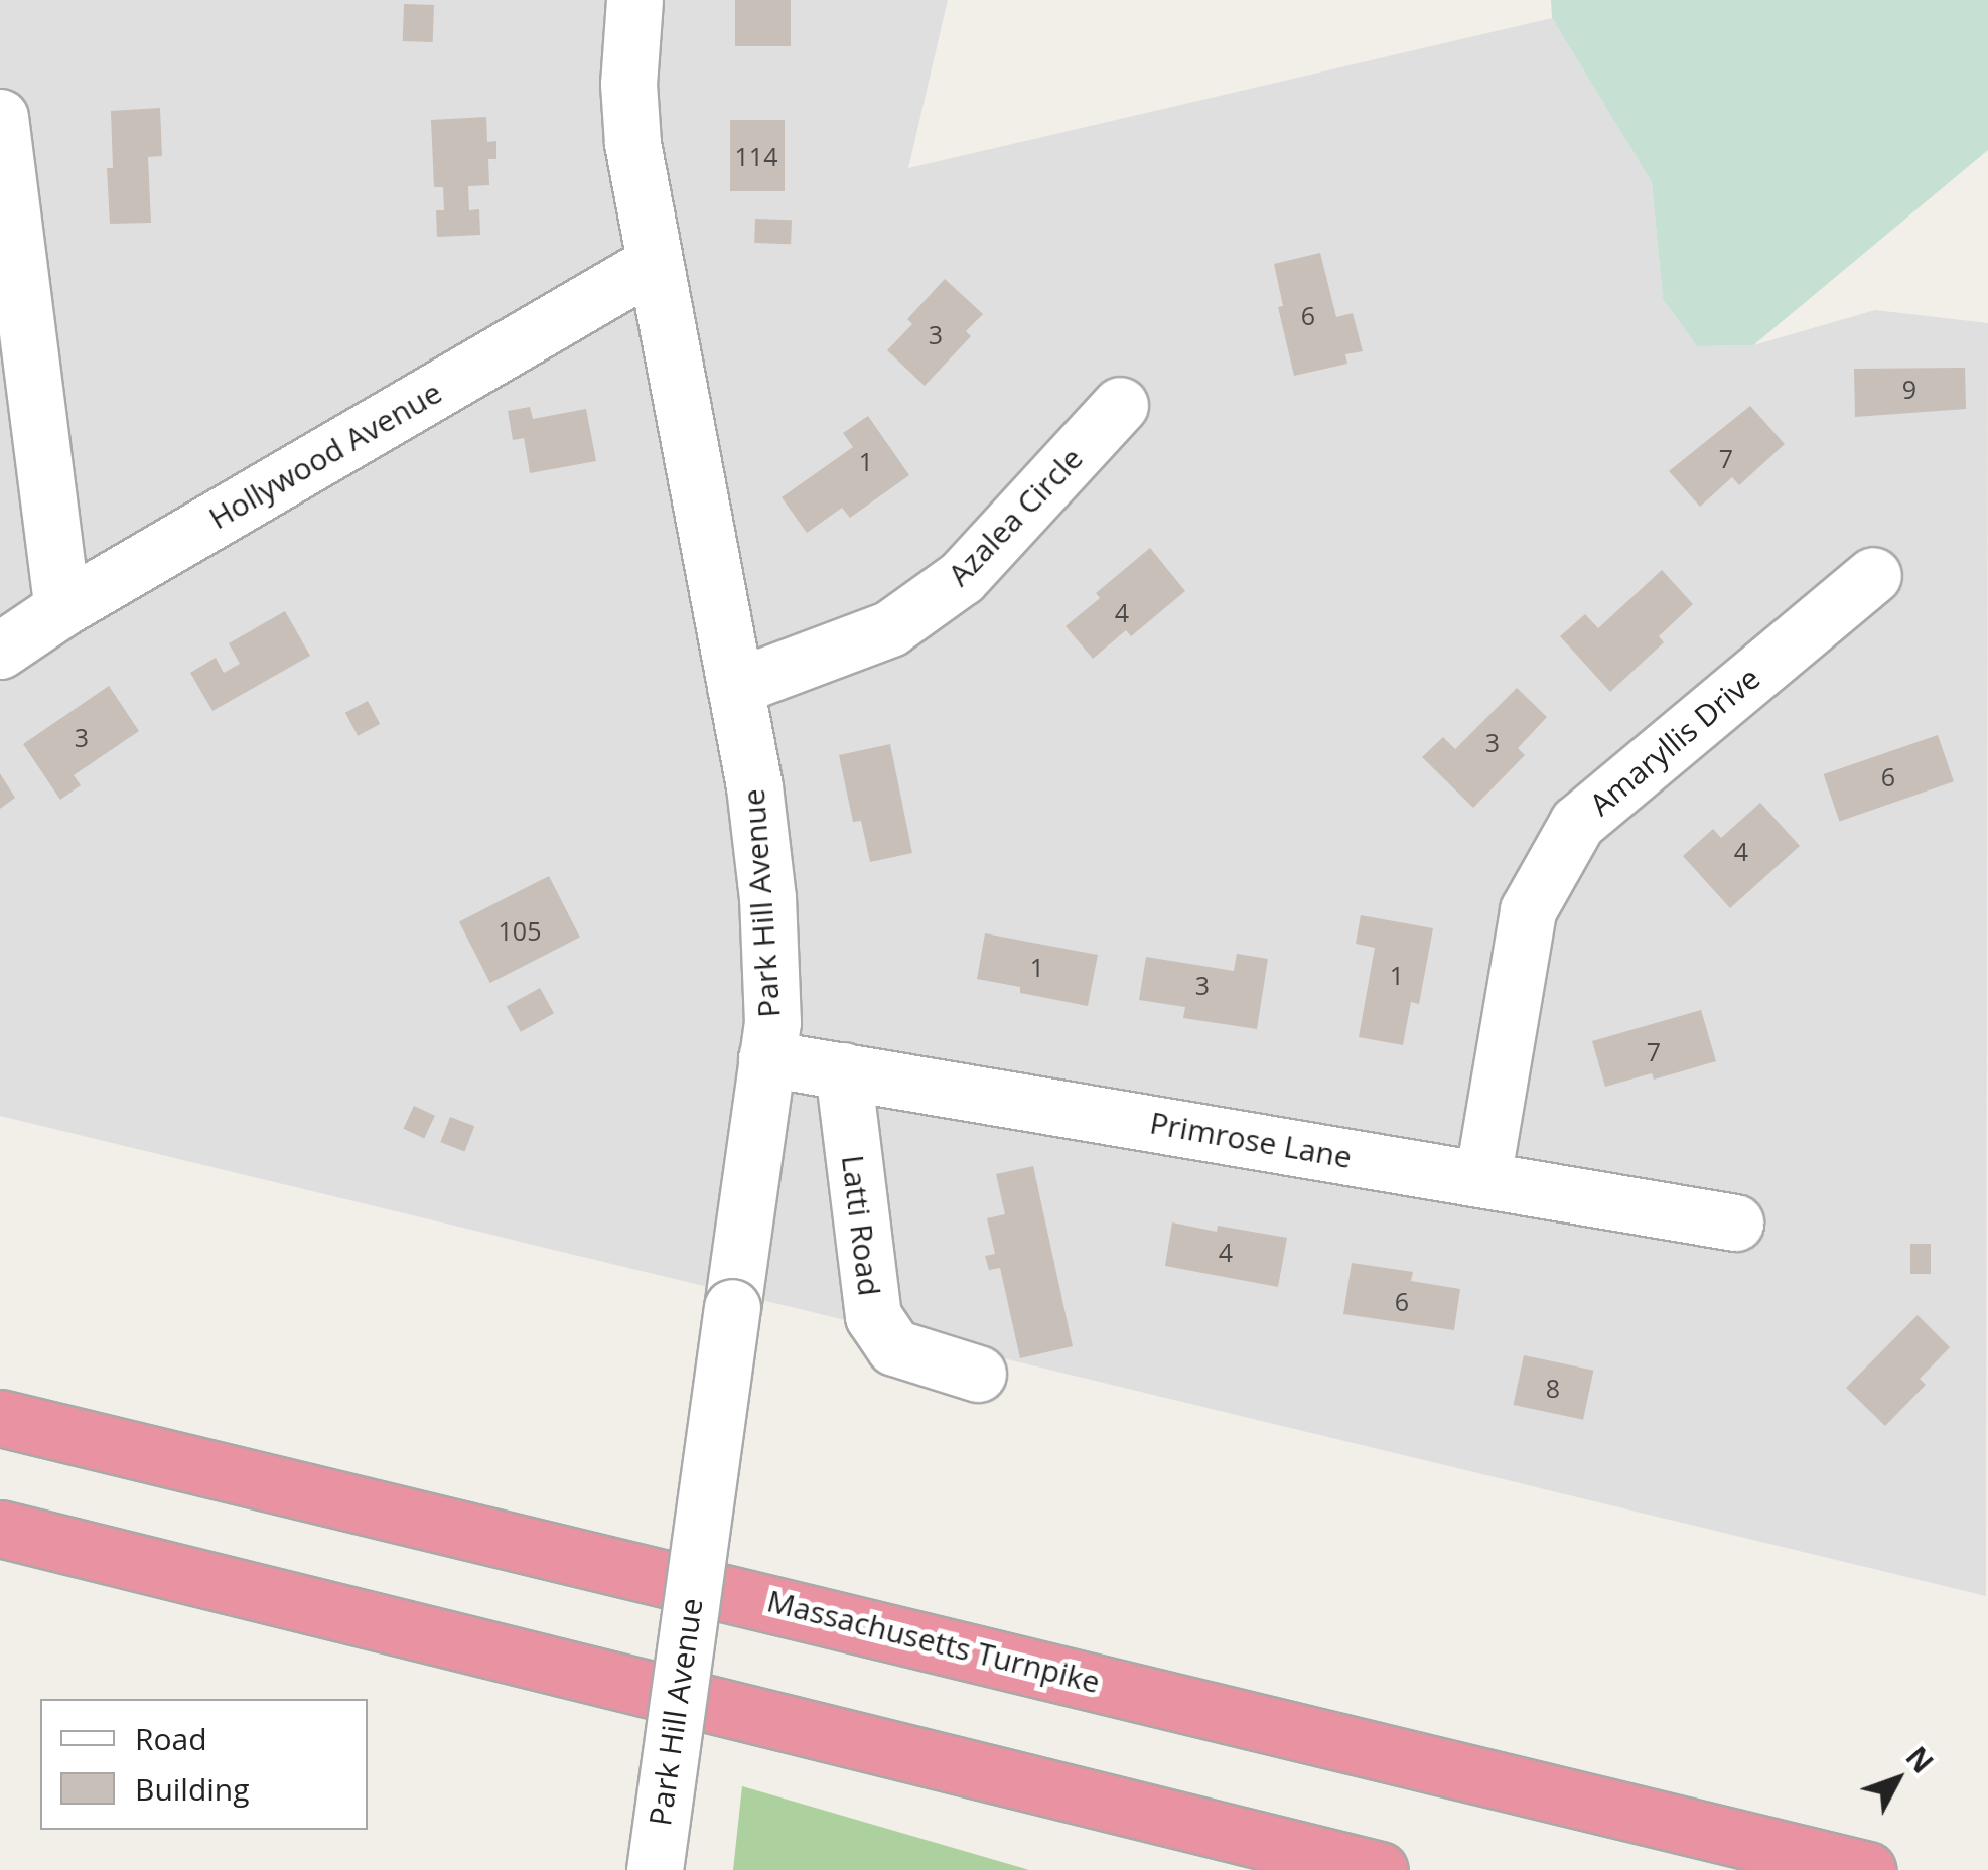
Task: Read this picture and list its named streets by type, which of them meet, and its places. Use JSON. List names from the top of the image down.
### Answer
{
  "streets": {
    "highway": ["Massachusetts Turnpike"],
    "street": [
      "Hollywood Avenue",
      "Azalea Circle",
      "Amaryllis Drive",
      "Park Hill Avenue",
      "Primrose Lane",
      "Latti Road"
    ]
  },
  "crossings": [
    ["Hollywood Avenue", "Park Hill Avenue"],
    ["Azalea Circle", "Park Hill Avenue"],
    ["Amaryllis Drive", "Primrose Lane"],
    ["Park Hill Avenue", "Primrose Lane"],
    ["Primrose Lane", "Latti Road"]
  ],
  "house_numbers": [
    "114",
    "6",
    "3",
    "9",
    "7",
    "1",
    "4",
    "3",
    "3",
    "6",
    "4",
    "105",
    "1",
    "1",
    "3",
    "7",
    "4",
    "6",
    "8"
  ],
  "legend": ["Road", "Building"],
  "north": "top right"
}
